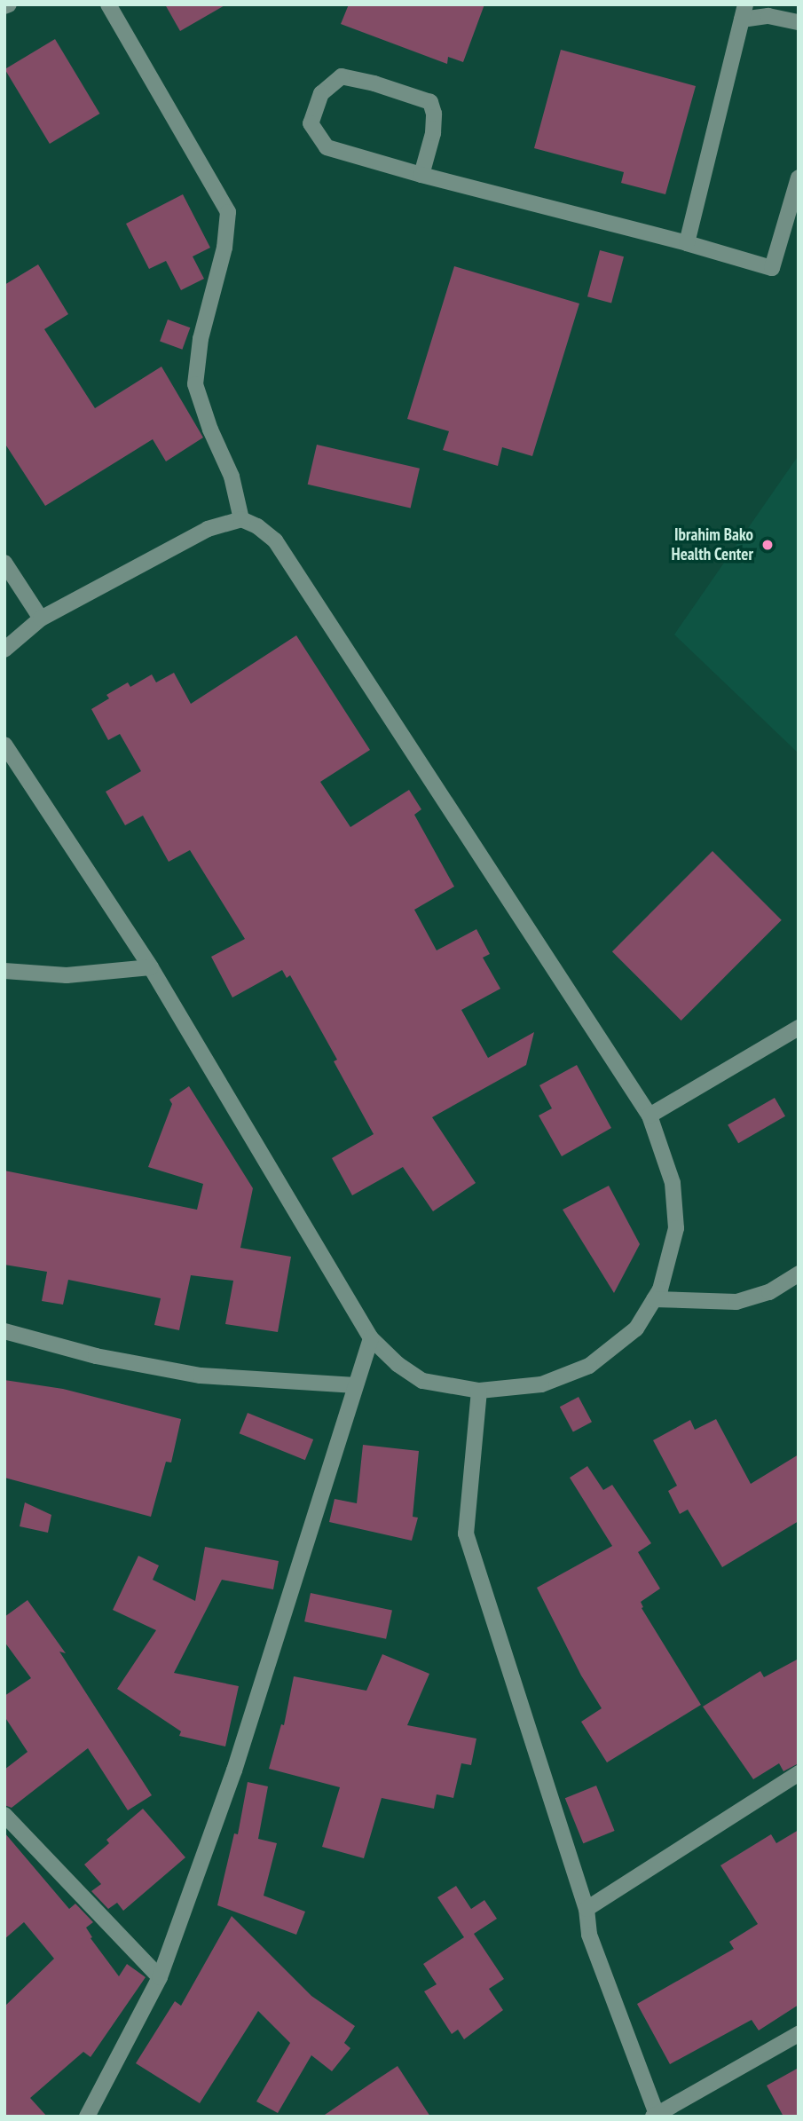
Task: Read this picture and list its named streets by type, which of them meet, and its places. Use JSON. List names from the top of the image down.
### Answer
{
  "places": ["Ibrahim Bako Health Center"]
}
